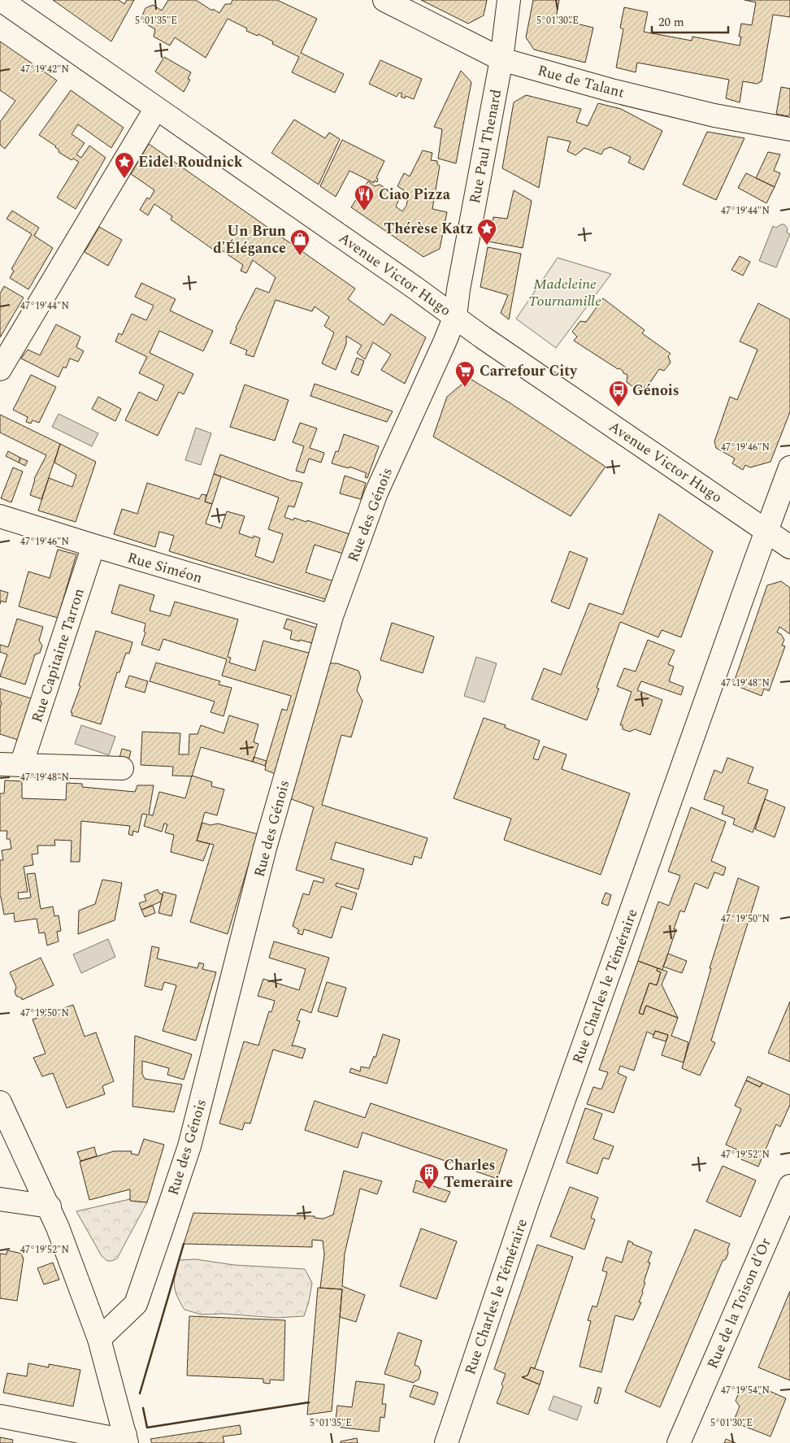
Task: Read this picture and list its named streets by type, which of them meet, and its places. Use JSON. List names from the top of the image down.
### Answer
{
  "streets": {
    "street": [
      "Rue de Talant",
      "Rue Paul Thenard",
      "Avenue Victor Hugo",
      "Rue des Génois",
      "Rue Siméon",
      "Rue Capitaine Tarron",
      "Rue Charles le Téméraire",
      "Rue de la Toison d'Or"
    ]
  },
  "crossings": [
    ["Rue de Talant", "Rue Paul Thenard"],
    ["Rue Paul Thenard", "Avenue Victor Hugo"],
    ["Rue Paul Thenard", "Rue des Génois"],
    ["Avenue Victor Hugo", "Rue des Génois"],
    ["Avenue Victor Hugo", "Rue Charles le Téméraire"],
    ["Rue des Génois", "Rue Siméon"],
    ["Rue Siméon", "Rue Capitaine Tarron"]
  ],
  "parks": ["Madeleine Tournamille"],
  "places": {
    "place": ["Eidel Roudnick", "Thérèse Katz"],
    "restaurant": ["Ciao Pizza"],
    "shop": ["Un Brun d'Élégance"],
    "supermarket": ["Carrefour City"],
    "bus stop": ["Génois"],
    "building": ["Charles Temeraire"]
  },
  "scale_bar": "20 m",
  "coordinates": [
    "5°01'35\"E",
    "5°01'30\"E",
    "47°19'42\"N",
    "47°19'44\"N",
    "47°19'46\"N",
    "47°19'48\"N",
    "47°19'50\"N",
    "47°19'52\"N",
    "47°19'54\"N"
  ]
}
